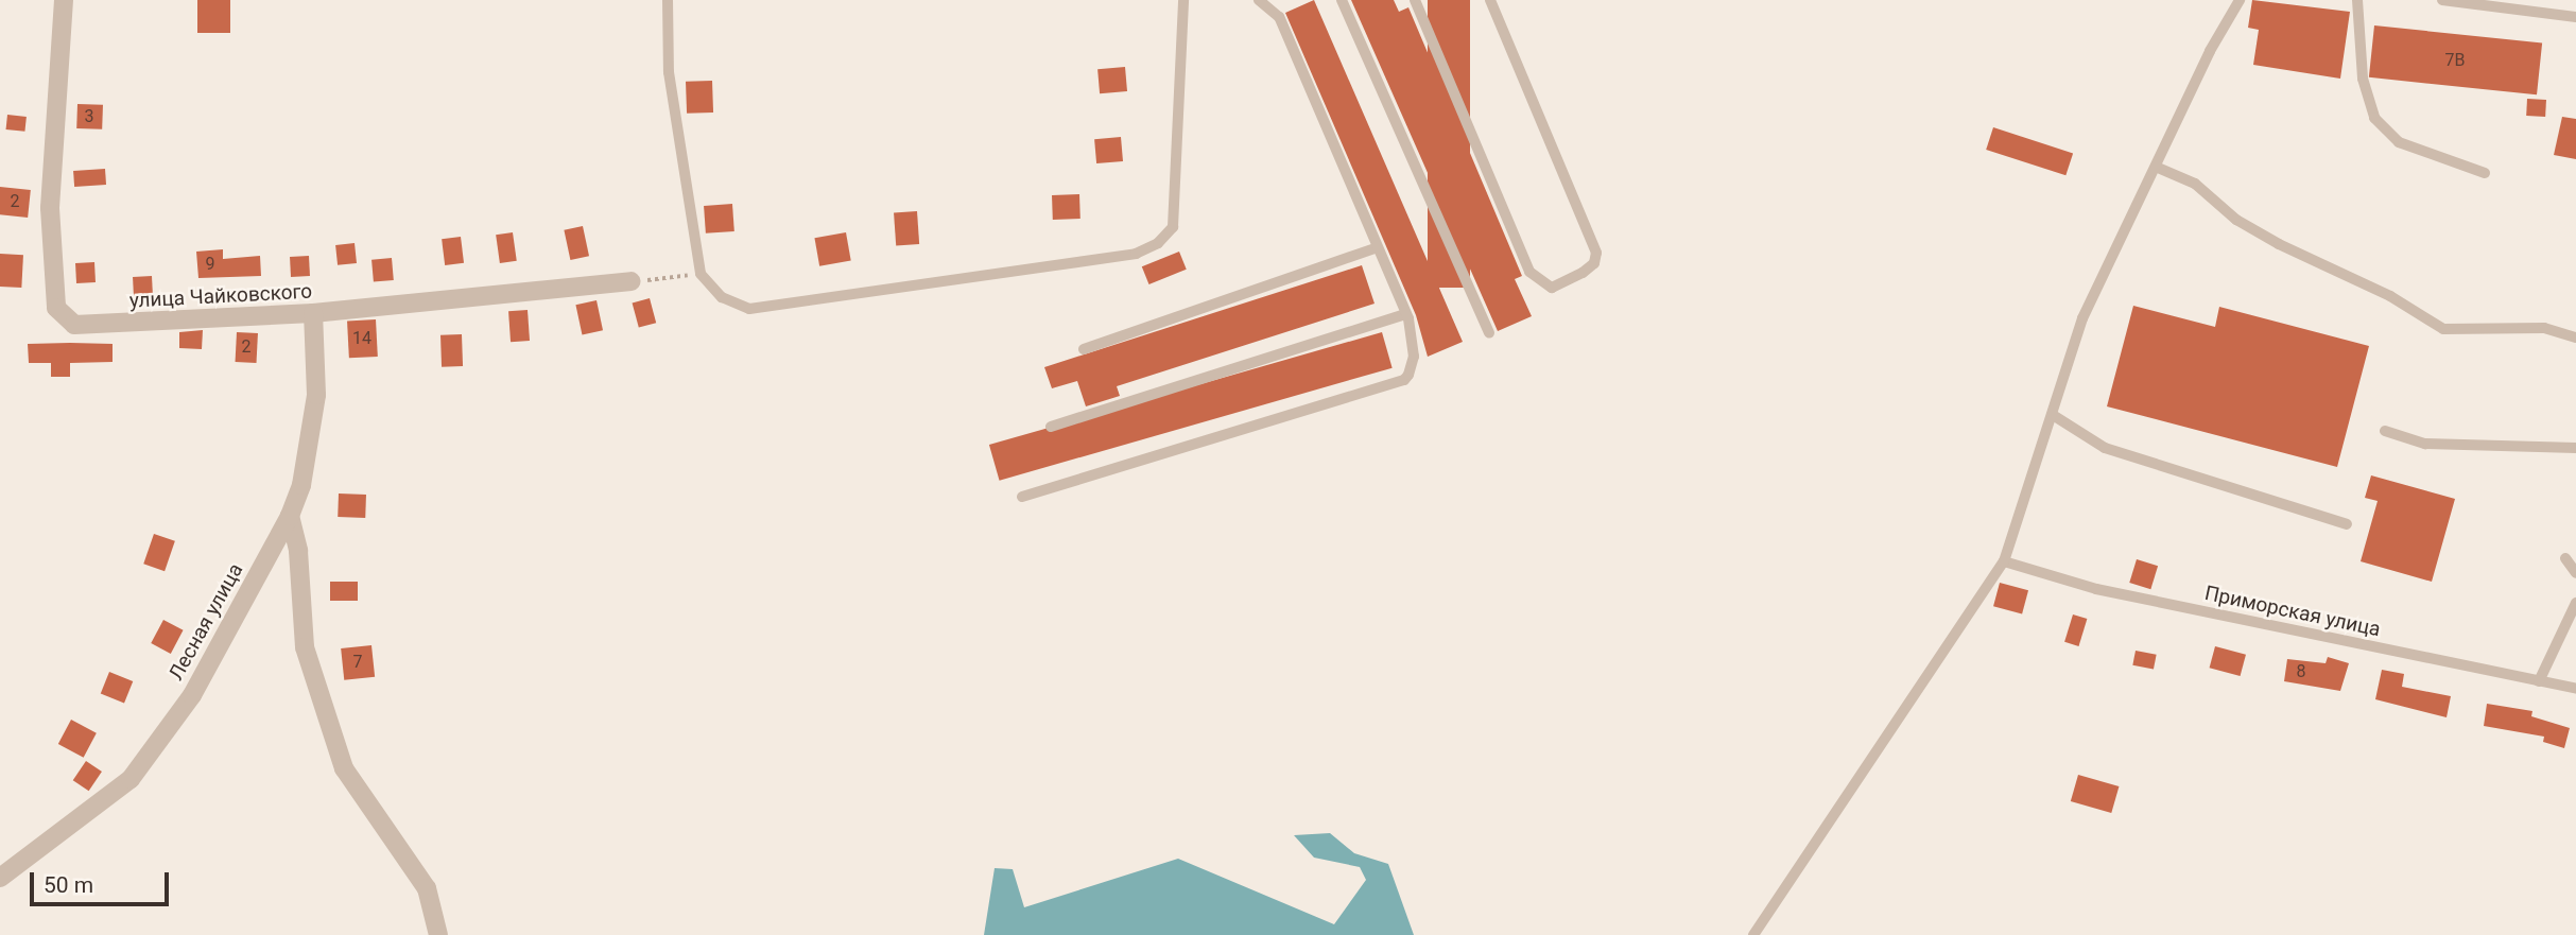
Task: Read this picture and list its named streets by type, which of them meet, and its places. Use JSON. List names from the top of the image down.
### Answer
{
  "streets": {
    "street": ["улица Чайковского", "Лесная улица"],
    "lane": ["Приморская улица"]
  },
  "crossings": [
    ["улица Чайковского", "Лесная улица"]
  ],
  "house_numbers": [
    "7В",
    "3",
    "2",
    "9",
    "14",
    "2",
    "7",
    "8"
  ],
  "scale_bar": "50 m"
}
